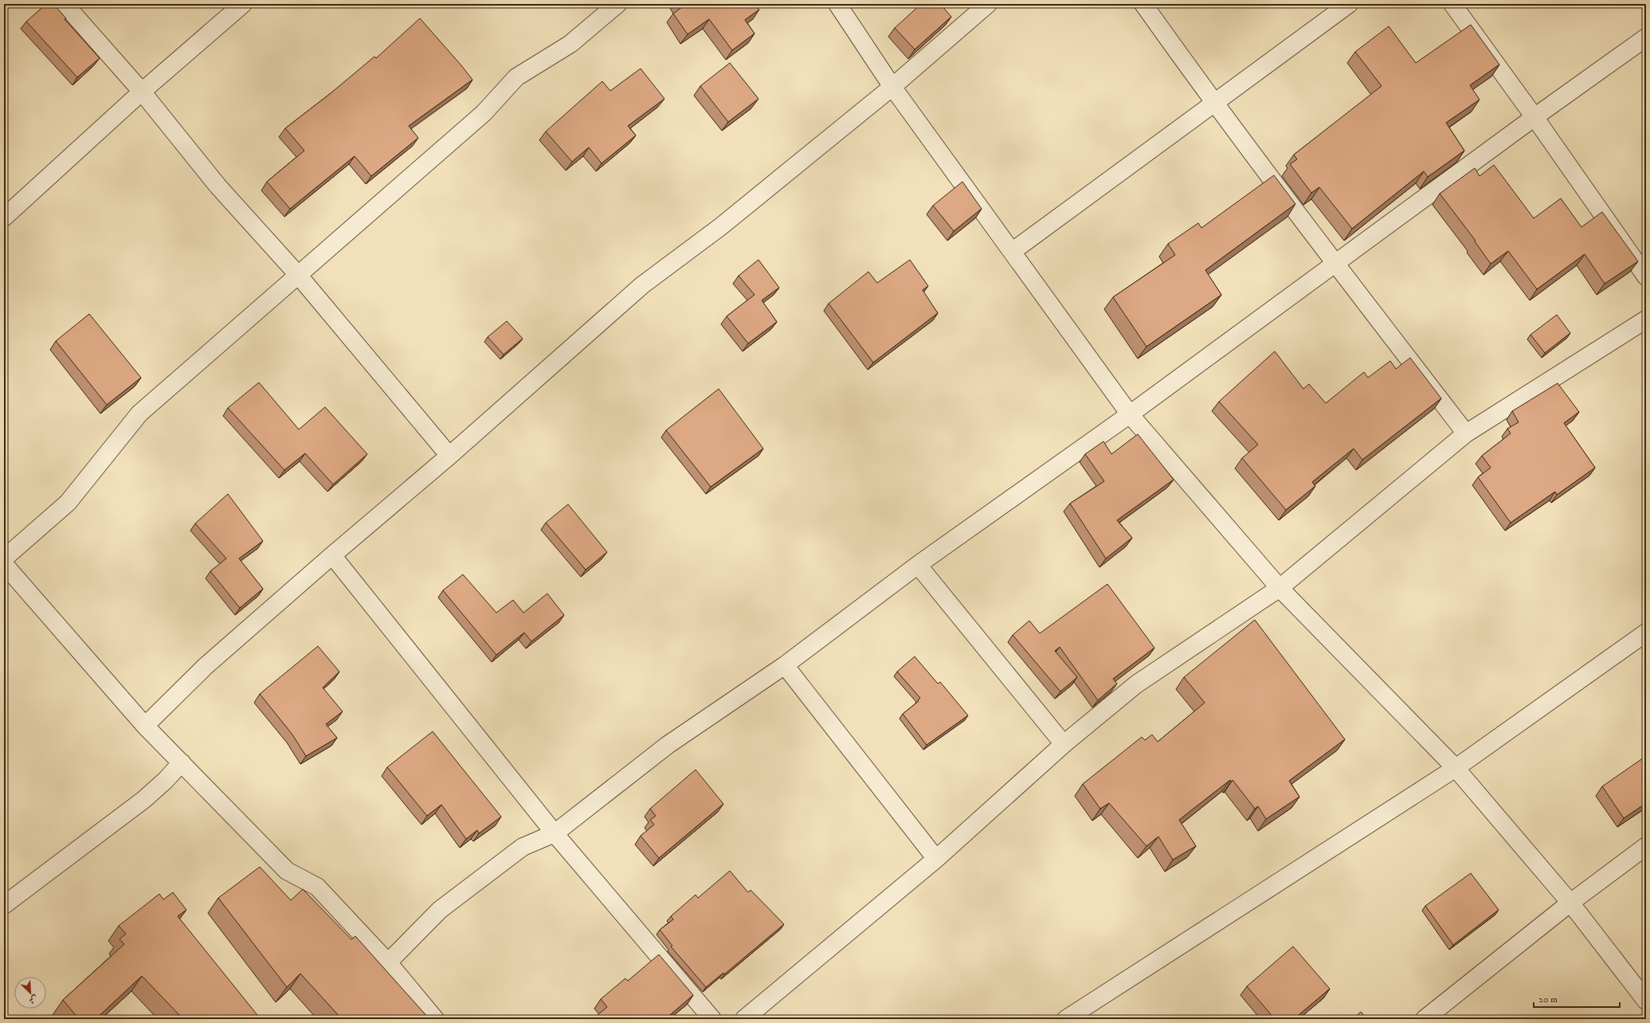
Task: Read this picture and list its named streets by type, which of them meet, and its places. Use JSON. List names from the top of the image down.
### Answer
{
  "scale_bar": "20 m",
  "north": "bottom right"
}
